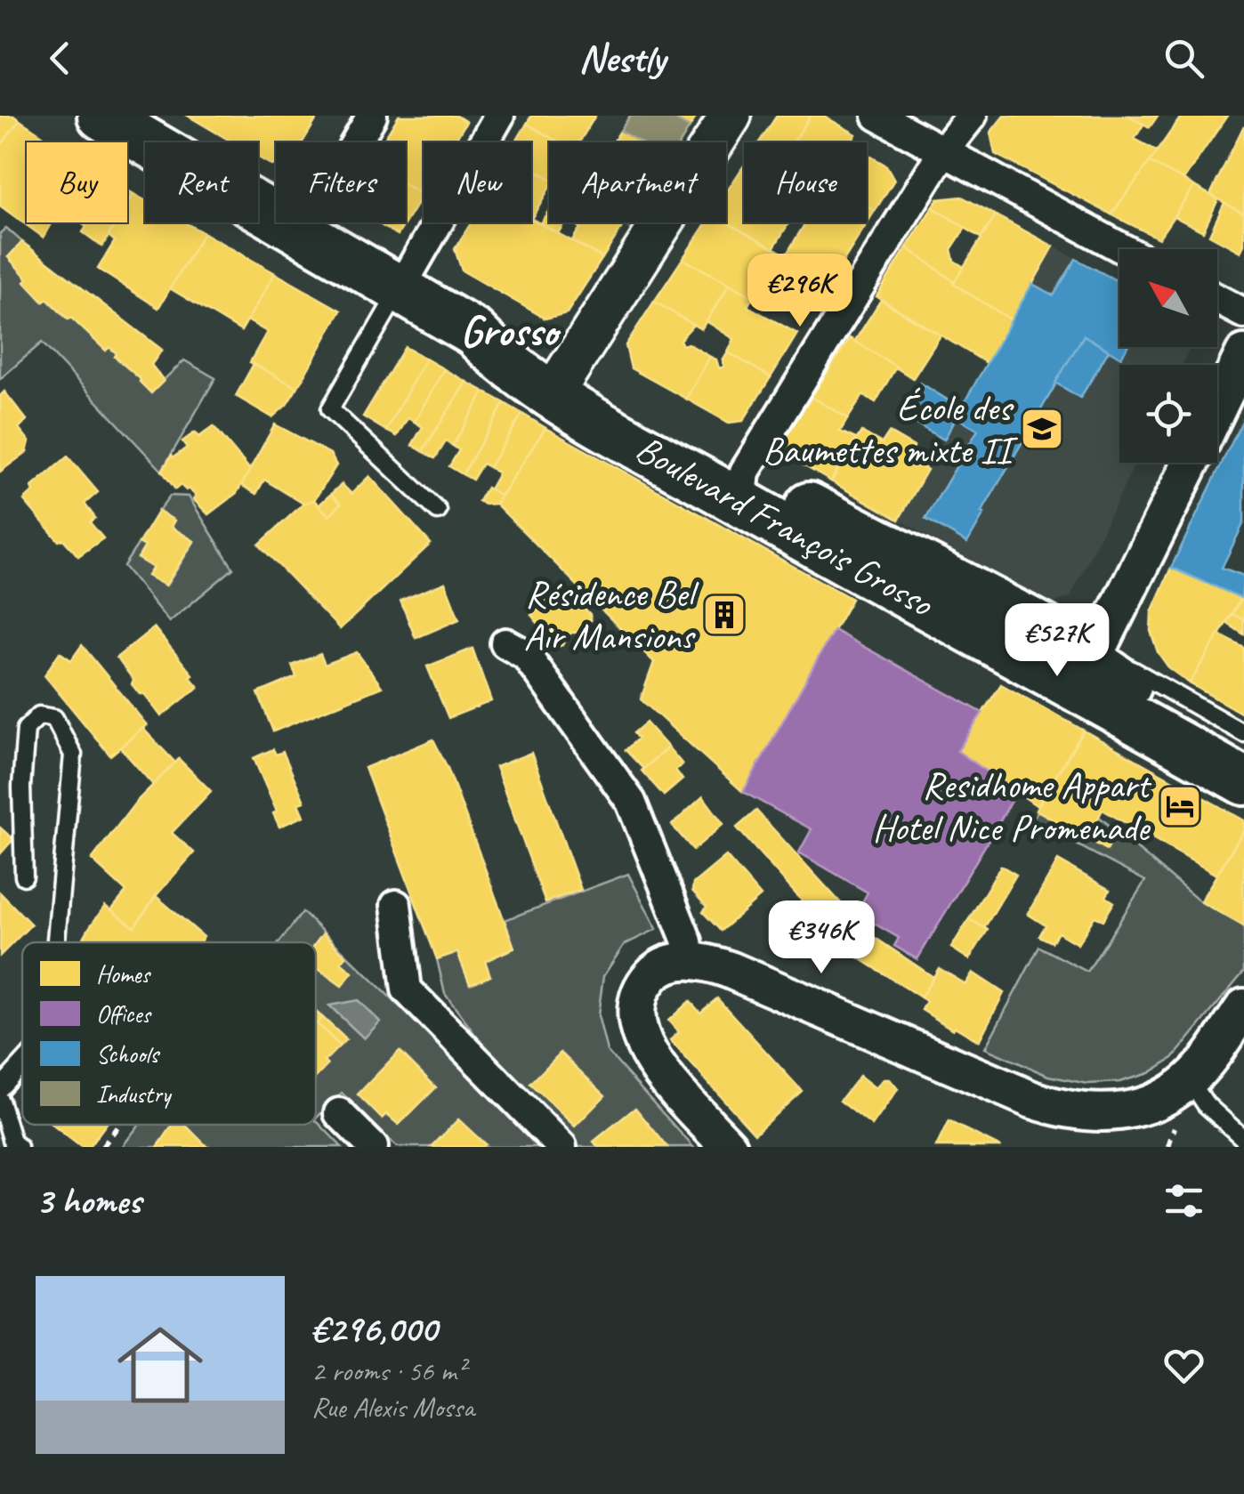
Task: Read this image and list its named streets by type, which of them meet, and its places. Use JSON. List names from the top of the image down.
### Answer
{
  "streets": {
    "main road": ["Boulevard François Grosso"]
  },
  "districts": ["Grosso"],
  "places": {
    "school or university": ["École des Baumettes mixte II"],
    "building": ["Résidence Bel Air Mansions"],
    "hotel": ["Residhome Appart Hotel Nice Promenade"]
  },
  "legend": [
    "Homes",
    "Offices",
    "Schools",
    "Industry"
  ],
  "north": "top left",
  "page": {
    "header": "Nestly",
    "chip": [
      "Buy",
      "Rent",
      "Filters",
      "New",
      "Apartment",
      "House"
    ],
    "price": ["€296K", "€527K", "€346K"],
    "heading": "3 homes",
    "list": [
      {
        "name": "€296,000",
        "note": "2 rooms · 56 m² · Rue Alexis Mossa"
      }
    ]
  }
}
